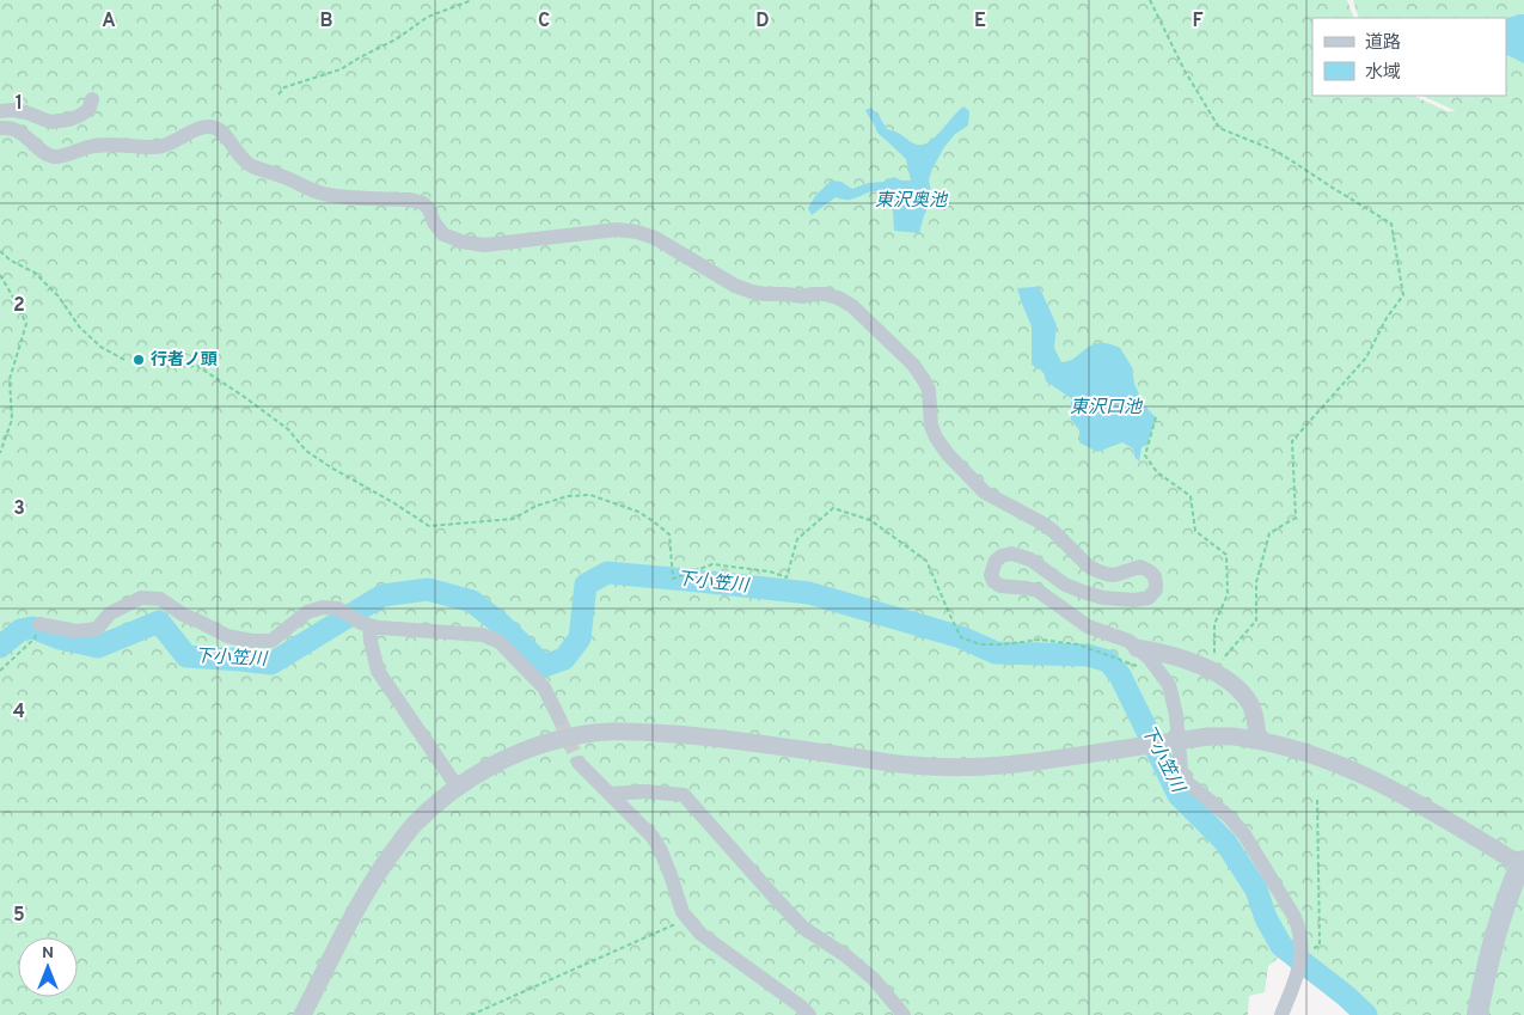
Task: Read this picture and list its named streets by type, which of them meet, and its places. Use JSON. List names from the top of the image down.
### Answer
{
  "water": ["東沢奥池", "東沢口池", "下小笠川"],
  "places": ["行者ノ頭"],
  "legend": ["道路", "水域"],
  "north": "top",
  "grid": {
    "columns": [
      "A",
      "B",
      "C",
      "D",
      "E",
      "F"
    ],
    "rows": [
      "1",
      "2",
      "3",
      "4",
      "5"
    ]
  }
}
